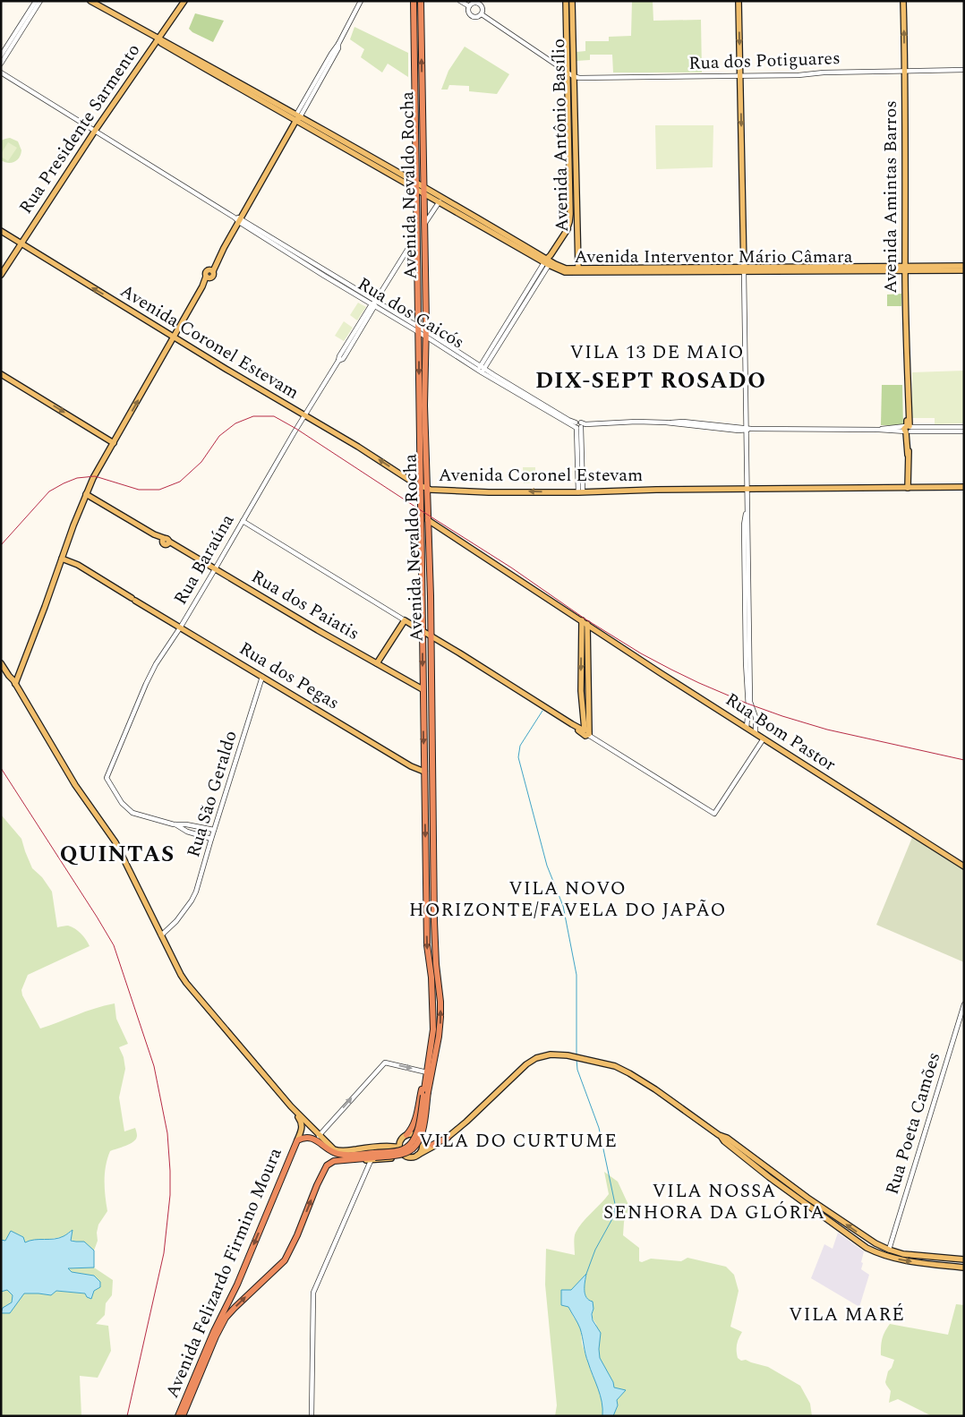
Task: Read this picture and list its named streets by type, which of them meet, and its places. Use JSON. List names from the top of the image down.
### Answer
{
  "streets": {
    "highway": ["Avenida Nevaldo Rocha", "Avenida Felizardo Firmino Moura"],
    "main road": [
      "Rua Presidente Sarmento",
      "Avenida Antônio Basílio",
      "Avenida Amintas Barros",
      "Avenida Interventor Mário Câmara",
      "Avenida Coronel Estevam",
      "Rua dos Paiatis",
      "Rua dos Pegas",
      "Rua Bom Pastor"
    ],
    "street": [
      "Rua dos Potiguares",
      "Rua dos Caicós",
      "Rua Baraúna",
      "Rua São Geraldo",
      "Rua Poeta Camões"
    ]
  },
  "crossings": [
    ["Rua dos Potiguares", "Avenida Antônio Basílio"],
    ["Rua dos Potiguares", "Avenida Amintas Barros"],
    ["Rua Presidente Sarmento", "Avenida Interventor Mário Câmara"],
    ["Rua Presidente Sarmento", "Rua dos Caicós"],
    ["Rua Presidente Sarmento", "Avenida Coronel Estevam"],
    ["Avenida Antônio Basílio", "Avenida Interventor Mário Câmara"],
    ["Avenida Nevaldo Rocha", "Avenida Interventor Mário Câmara"],
    ["Avenida Nevaldo Rocha", "Rua dos Caicós"],
    ["Avenida Nevaldo Rocha", "Avenida Coronel Estevam"],
    ["Avenida Nevaldo Rocha", "Rua Baraúna"],
    ["Avenida Nevaldo Rocha", "Rua dos Paiatis"],
    ["Avenida Nevaldo Rocha", "Rua dos Pegas"],
    ["Avenida Nevaldo Rocha", "Rua Bom Pastor"],
    ["Avenida Amintas Barros", "Avenida Interventor Mário Câmara"],
    ["Avenida Amintas Barros", "Avenida Coronel Estevam"],
    ["Rua dos Caicós", "Rua Baraúna"],
    ["Avenida Coronel Estevam", "Rua Baraúna"],
    ["Rua Baraúna", "Rua dos Paiatis"],
    ["Rua Baraúna", "Rua dos Pegas"],
    ["Rua dos Pegas", "Rua São Geraldo"]
  ],
  "one_way": ["Avenida Coronel Estevam"],
  "districts": [
    "VILA 13 DE MAIO",
    "DIX-SEPT ROSADO",
    "QUINTAS",
    "VILA NOVO HORIZONTE/FAVELA DO JAPÃO",
    "VILA DO CURTUME",
    "VILA NOSSA SENHORA DA GLÓRIA",
    "VILA MARÉ"
  ]
}
